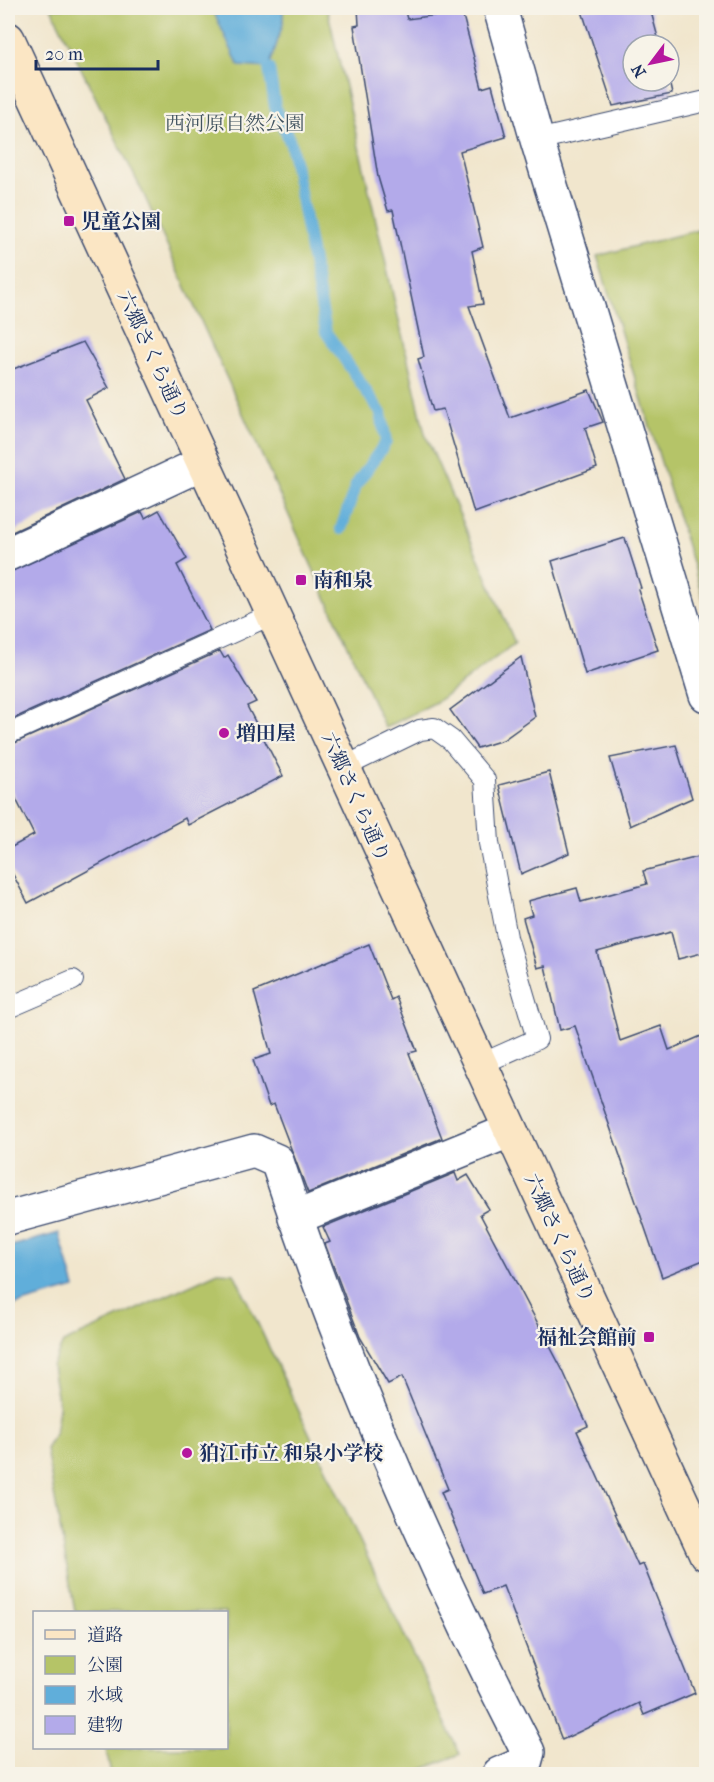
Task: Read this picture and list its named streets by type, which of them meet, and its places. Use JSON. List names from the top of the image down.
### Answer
{
  "streets": {
    "main road": ["六郷さくら通り"]
  },
  "parks": ["西河原自然公園"],
  "places": {
    "transit": ["児童公園", "南和泉", "福祉会館前"],
    "other": ["増田屋", "狛江市立 和泉小学校"]
  },
  "legend": [
    "道路",
    "公園",
    "水域",
    "建物"
  ],
  "scale_bar": "20 m",
  "north": "bottom left"
}
